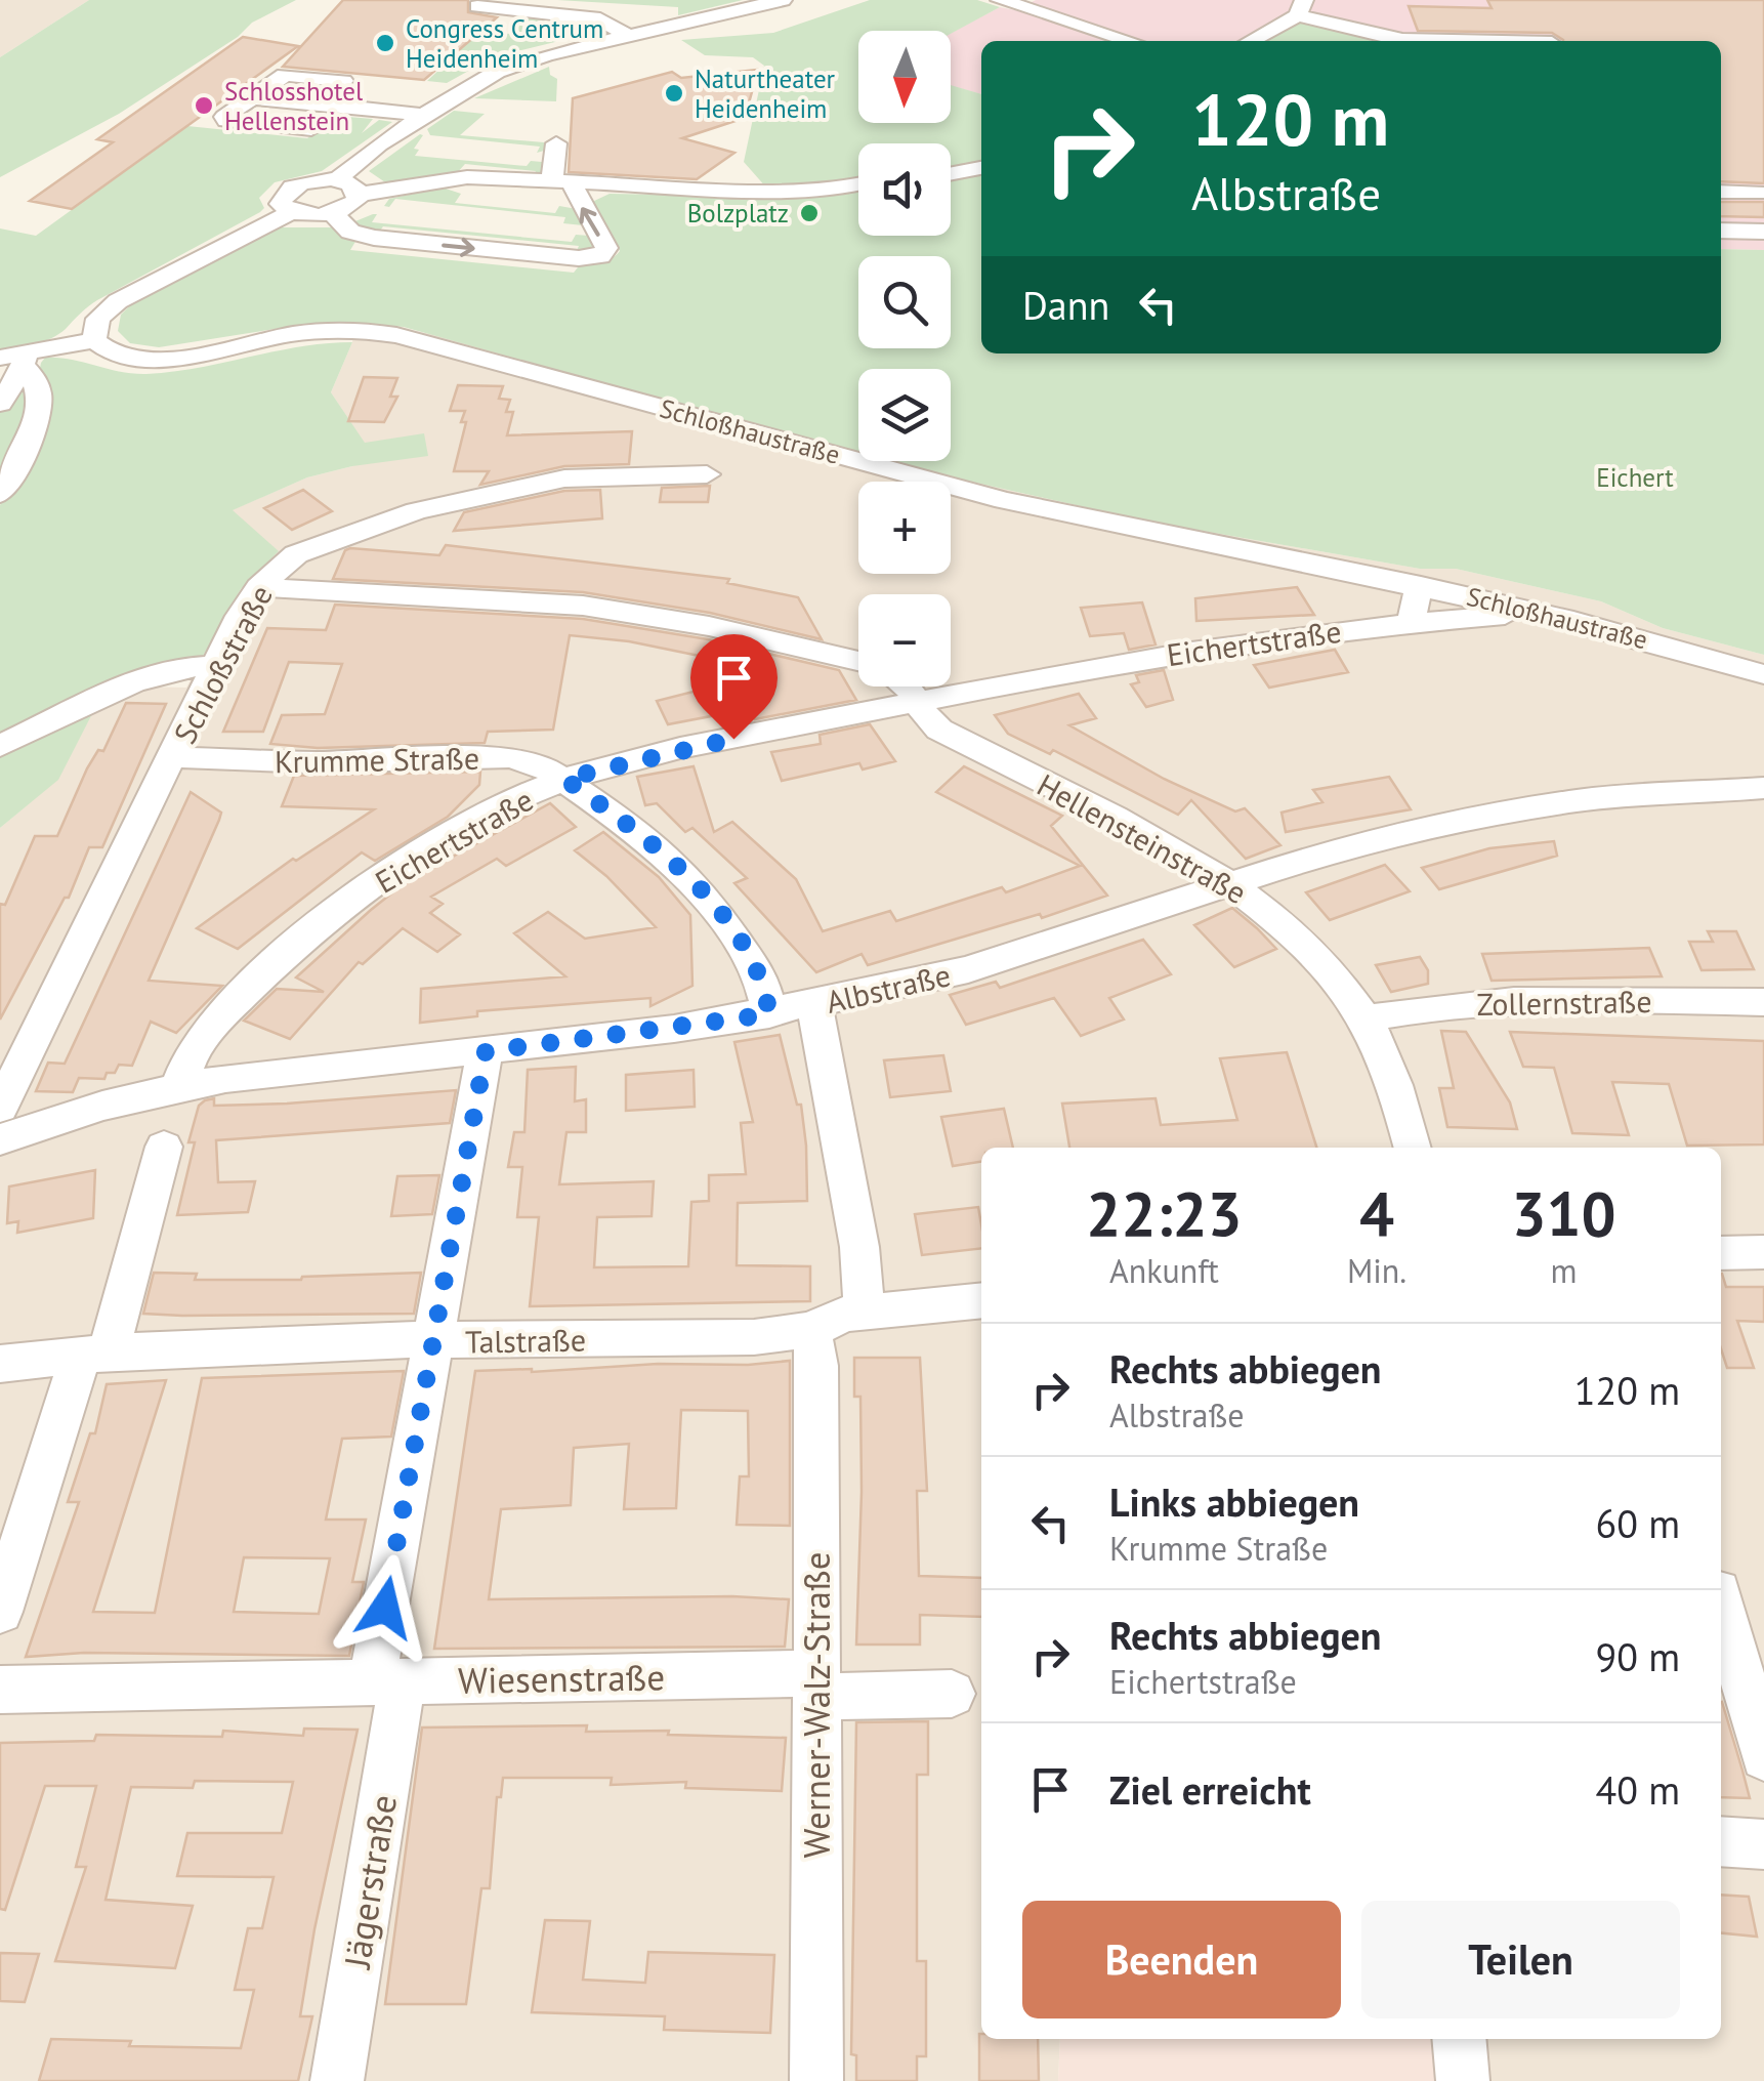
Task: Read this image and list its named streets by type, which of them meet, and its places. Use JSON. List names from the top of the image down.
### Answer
{
  "streets": {
    "street": [
      "Schloßhaustraße",
      "Eichertstraße",
      "Schloßstraße",
      "Krumme Straße",
      "Hellensteinstraße",
      "Albstraße",
      "Zollernstraße",
      "Talstraße",
      "Wiesenstraße",
      "Werner-Walz-Straße",
      "Jägerstraße"
    ]
  },
  "crossings": [
    ["Schloßhaustraße", "Eichertstraße"],
    ["Eichertstraße", "Krumme Straße"],
    ["Eichertstraße", "Hellensteinstraße"],
    ["Eichertstraße", "Albstraße"],
    ["Schloßstraße", "Krumme Straße"],
    ["Krumme Straße", "Albstraße"],
    ["Hellensteinstraße", "Albstraße"],
    ["Hellensteinstraße", "Zollernstraße"],
    ["Albstraße", "Jägerstraße"],
    ["Talstraße", "Werner-Walz-Straße"],
    ["Talstraße", "Jägerstraße"],
    ["Wiesenstraße", "Werner-Walz-Straße"],
    ["Wiesenstraße", "Jägerstraße"]
  ],
  "parks": ["Eichert"],
  "places": [
    "Congress Centrum Heidenheim",
    "Naturtheater Heidenheim",
    "Schlosshotel Hellenstein",
    "Bolzplatz"
  ],
  "north": "bottom",
  "page": {
    "map_buttons": ["+", "−"],
    "turn": ["120 m", "Albstraße"],
    "then": "Dann",
    "eta": [
      "22:23",
      "Ankunft",
      "4",
      "Min.",
      "310",
      "m"
    ],
    "list": [
      {
        "name": "Rechts abbiegen",
        "note": "Albstraße",
        "value": "120 m"
      },
      {
        "name": "Links abbiegen",
        "note": "Krumme Straße",
        "value": "60 m"
      },
      {
        "name": "Rechts abbiegen",
        "note": "Eichertstraße",
        "value": "90 m"
      },
      {
        "name": "Ziel erreicht",
        "value": "40 m"
      }
    ],
    "buttons": ["Beenden", "Teilen"]
  }
}
